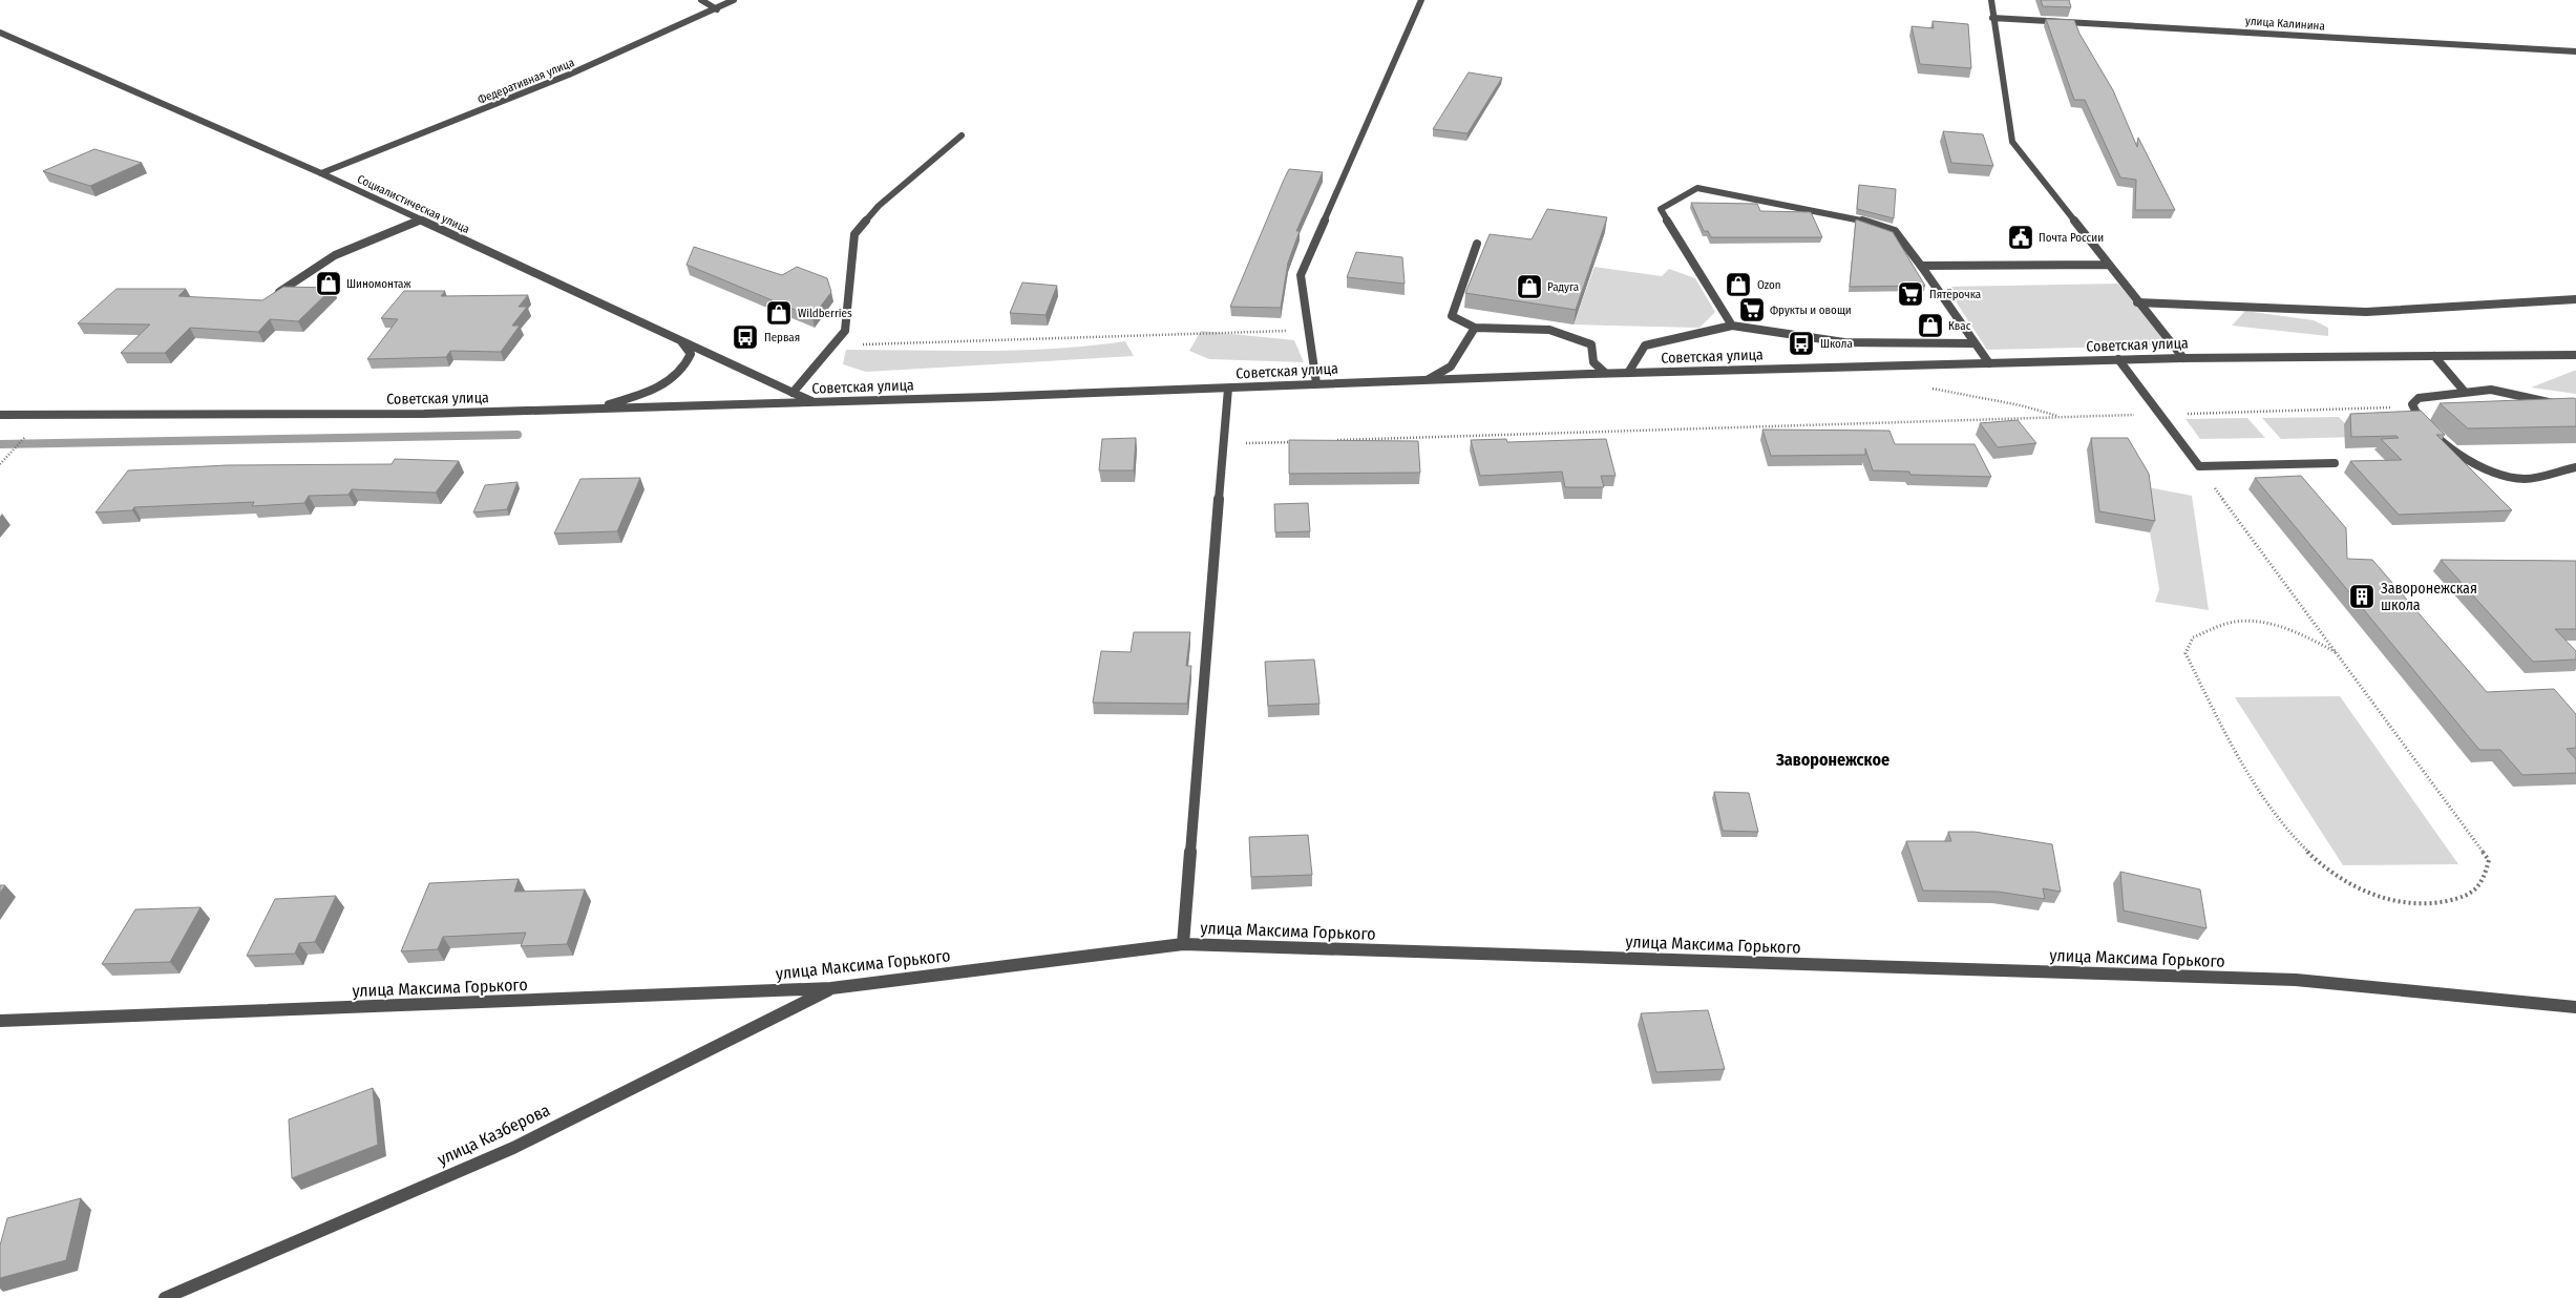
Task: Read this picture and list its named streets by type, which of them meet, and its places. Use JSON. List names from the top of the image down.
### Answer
{
  "streets": {
    "street": [
      "улица Калинина",
      "Федеративная улица",
      "Социалистическая улица",
      "Советская улица",
      "улица Максима Горького",
      "улица Казберова"
    ]
  },
  "crossings": [
    ["Федеративная улица", "Социалистическая улица"],
    ["Социалистическая улица", "Советская улица"],
    ["улица Максима Горького", "улица Казберова"]
  ],
  "districts": ["Заворонежское"],
  "places": {
    "public building": ["Почта России"],
    "shop": [
      "Шиномонтаж",
      "Ozon",
      "Радуга",
      "Wildberries",
      "Квас"
    ],
    "supermarket": ["Пятёрочка", "Фрукты и овощи"],
    "bus stop": ["Первая", "Школа"],
    "building": ["Заворонежская школа"]
  }
}
